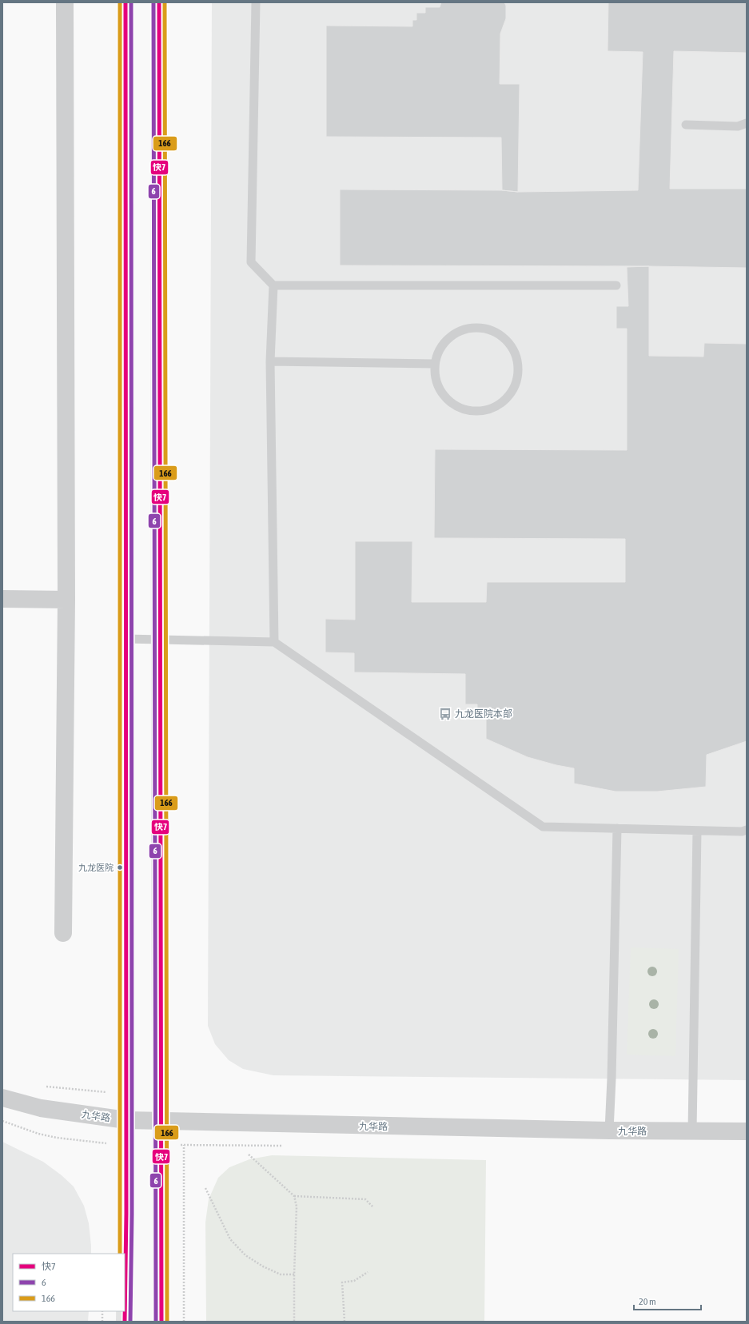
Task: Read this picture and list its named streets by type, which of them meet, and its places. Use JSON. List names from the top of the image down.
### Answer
{
  "streets": {
    "street": ["九华路"]
  },
  "places": {
    "bus stop": ["九龙医院本部"],
    "other": ["九龙医院"]
  },
  "lines": ["transit line 快7", "transit line 6", "transit line 166"],
  "legend": ["快7", "6", "166"],
  "scale_bar": "20 m"
}
